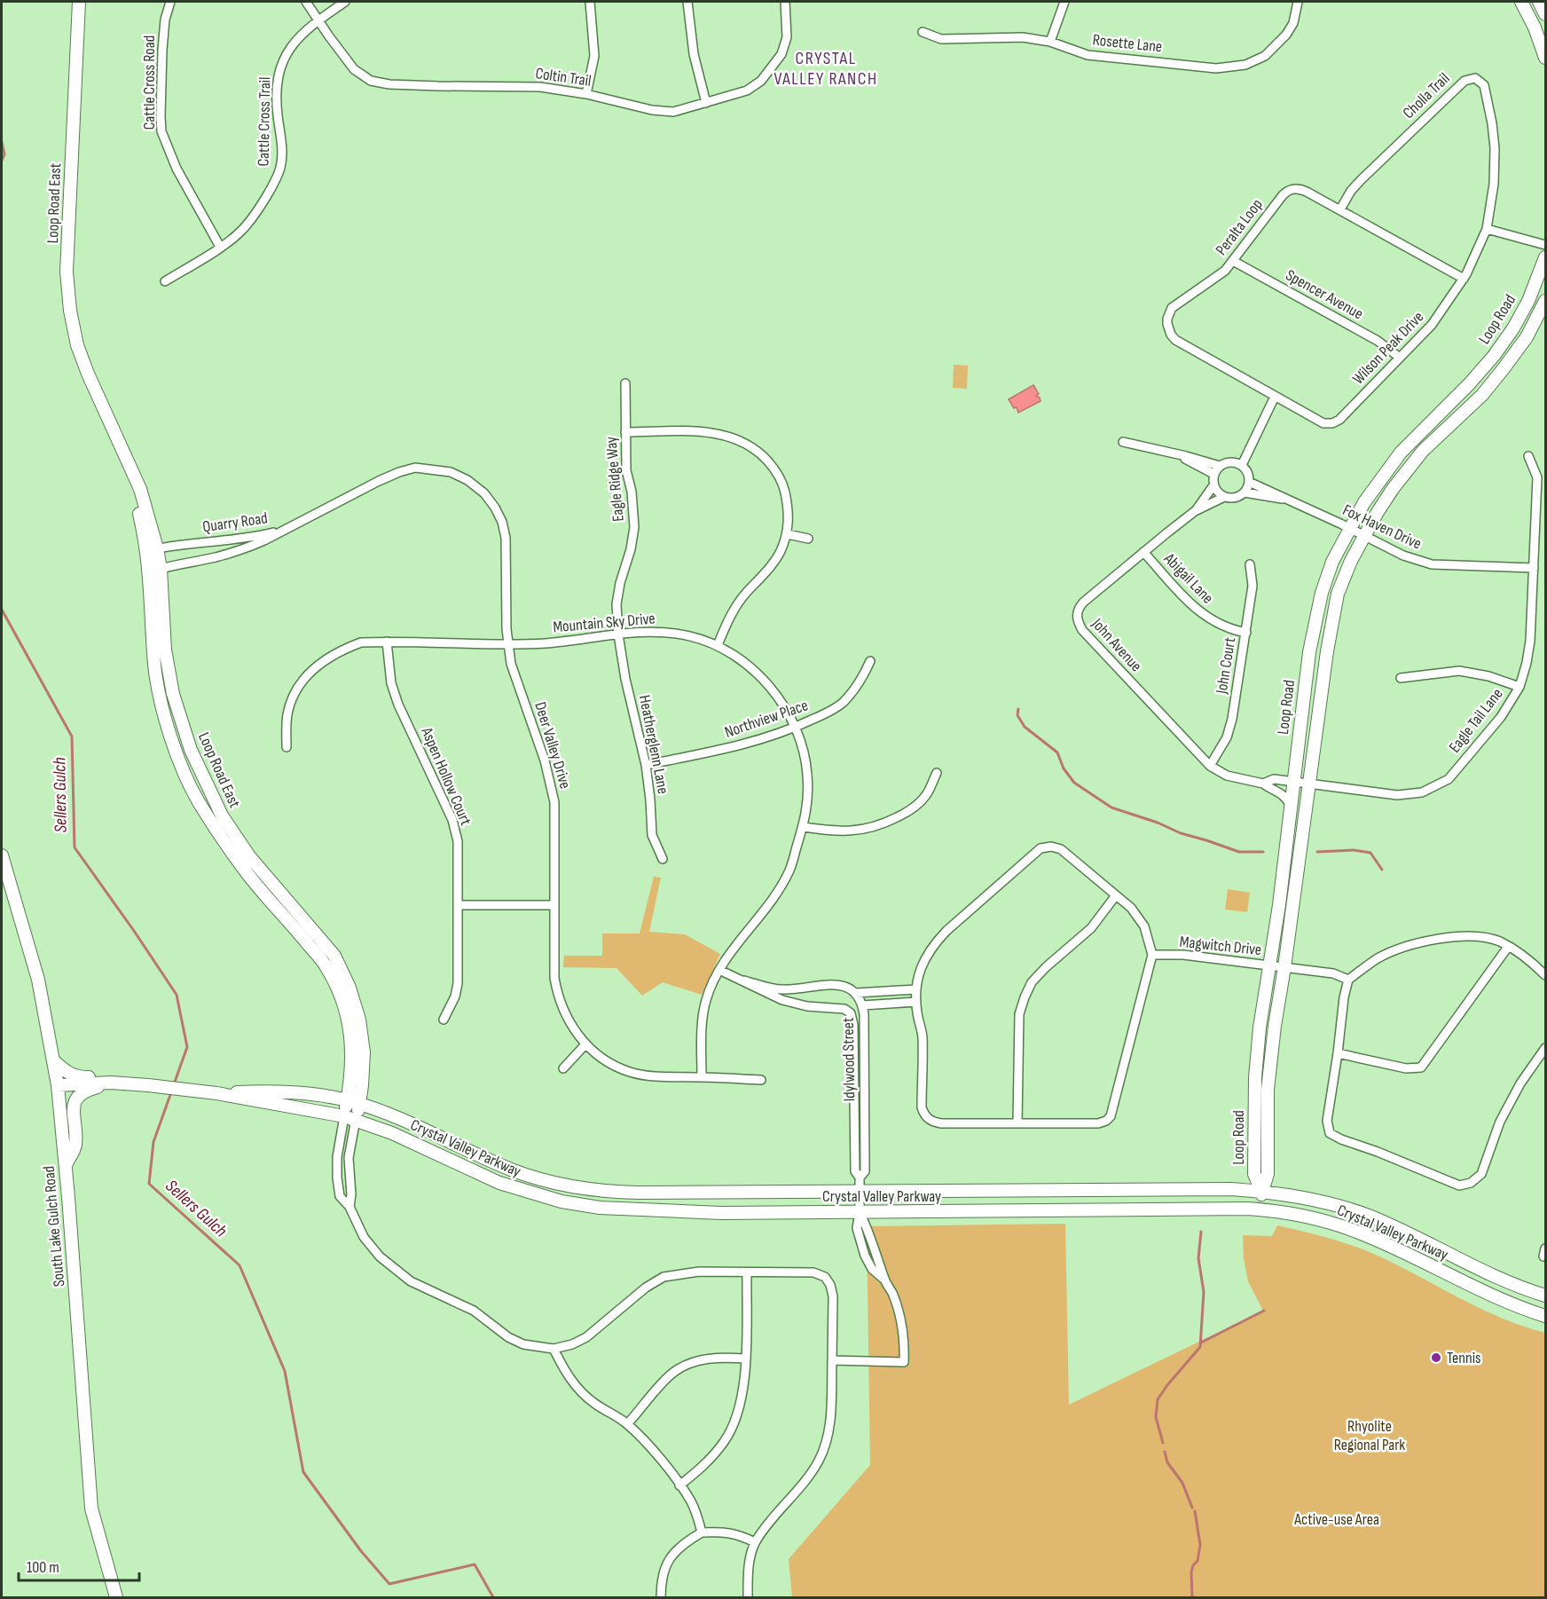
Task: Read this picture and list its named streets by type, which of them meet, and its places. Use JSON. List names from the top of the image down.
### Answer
{
  "streets": {
    "main road": [
      "Loop Road East",
      "Loop Road",
      "Crystal Valley Parkway",
      "South Lake Gulch Road"
    ],
    "street": [
      "Rosette Lane",
      "Coltin Trail",
      "Cattle Cross Road",
      "Cholla Trail",
      "Cattle Cross Trail",
      "Peralta Loop",
      "Spencer Avenue",
      "Wilson Peak Drive",
      "Eagle Ridge Way",
      "Quarry Road",
      "Fox Haven Drive",
      "Abigail Lane",
      "Mountain Sky Drive",
      "John Avenue",
      "John Court",
      "Northview Place",
      "Eagle Tail Lane",
      "Heatherglenn Lane",
      "Deer Valley Drive",
      "Aspen Hollow Court",
      "Magwitch Drive",
      "Idylwood Street"
    ]
  },
  "crossings": [
    ["Coltin Trail", "Cattle Cross Trail"],
    ["Cattle Cross Road", "Cattle Cross Trail"],
    ["Cholla Trail", "Peralta Loop"],
    ["Cholla Trail", "Wilson Peak Drive"],
    ["Loop Road East", "Quarry Road"],
    ["Loop Road East", "Crystal Valley Parkway"],
    ["Peralta Loop", "Spencer Avenue"],
    ["Peralta Loop", "Wilson Peak Drive"],
    ["Spencer Avenue", "Wilson Peak Drive"],
    ["Loop Road", "Fox Haven Drive"],
    ["Loop Road", "John Avenue"],
    ["Loop Road", "Eagle Tail Lane"],
    ["Loop Road", "Magwitch Drive"],
    ["Loop Road", "Crystal Valley Parkway"],
    ["Eagle Ridge Way", "Mountain Sky Drive"],
    ["Eagle Ridge Way", "Heatherglenn Lane"],
    ["Quarry Road", "Deer Valley Drive"],
    ["Fox Haven Drive", "John Avenue"],
    ["Fox Haven Drive", "Eagle Tail Lane"],
    ["Abigail Lane", "John Avenue"],
    ["Abigail Lane", "John Court"],
    ["Mountain Sky Drive", "Northview Place"],
    ["Mountain Sky Drive", "Heatherglenn Lane"],
    ["Mountain Sky Drive", "Deer Valley Drive"],
    ["Mountain Sky Drive", "Aspen Hollow Court"],
    ["Mountain Sky Drive", "Idylwood Street"],
    ["John Avenue", "John Court"],
    ["John Avenue", "Eagle Tail Lane"],
    ["Northview Place", "Heatherglenn Lane"],
    ["Idylwood Street", "Crystal Valley Parkway"],
    ["Crystal Valley Parkway", "South Lake Gulch Road"]
  ],
  "districts": ["CRYSTAL VALLEY RANCH"],
  "water": ["Sellers Gulch"],
  "parks": ["Rhyolite Regional Park", "Active-use Area"],
  "places": ["Tennis"],
  "scale_bar": "100 m"
}
